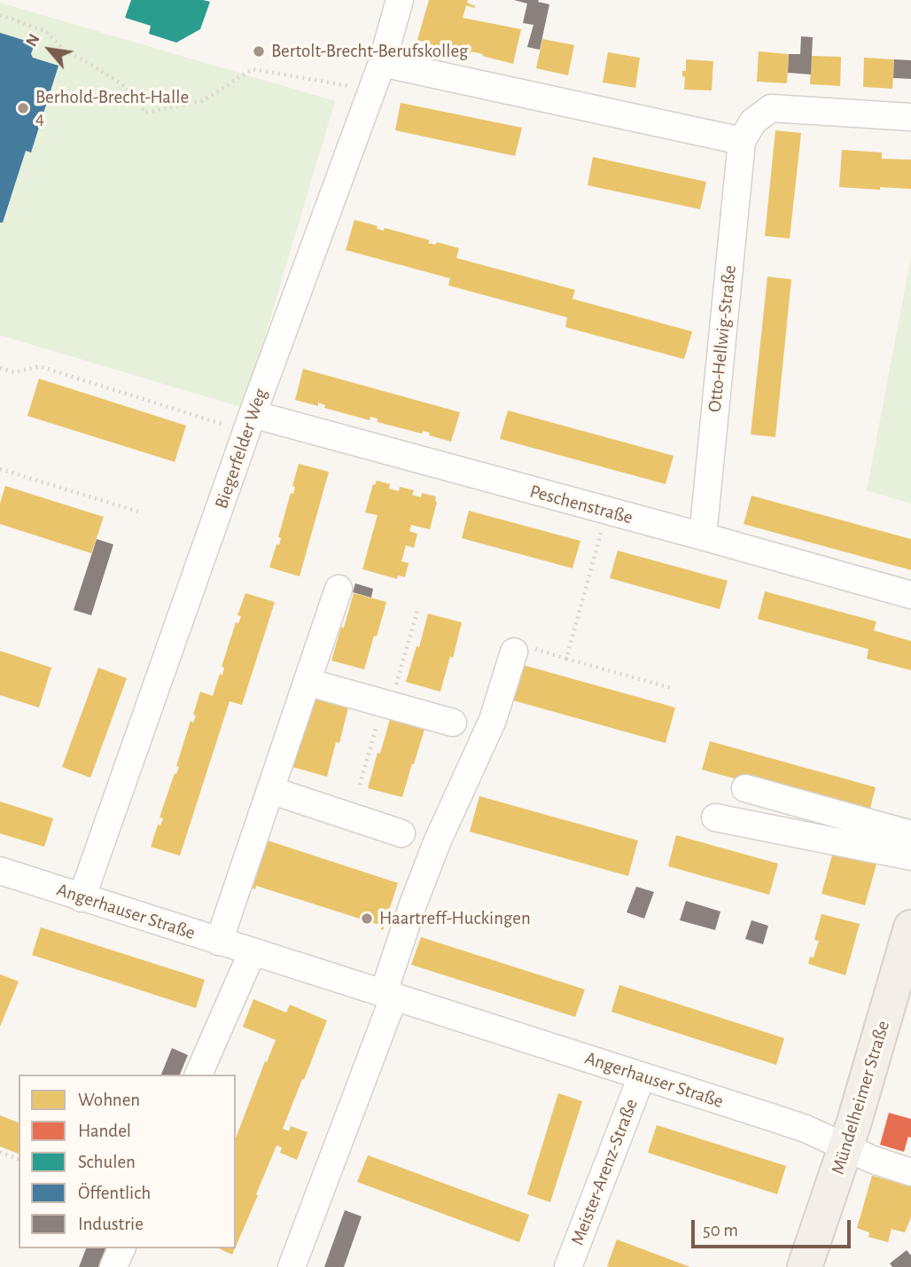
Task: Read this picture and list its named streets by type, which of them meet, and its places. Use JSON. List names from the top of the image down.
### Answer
{
  "streets": {
    "main road": ["Mündelheimer Straße"],
    "street": [
      "Otto-Hellwig-Straße",
      "Biegerfelder Weg",
      "Peschenstraße",
      "Angerhauser Straße",
      "Meister-Arenz-Straße"
    ]
  },
  "crossings": [
    ["Otto-Hellwig-Straße", "Peschenstraße"],
    ["Biegerfelder Weg", "Peschenstraße"],
    ["Biegerfelder Weg", "Angerhauser Straße"],
    ["Angerhauser Straße", "Mündelheimer Straße"],
    ["Angerhauser Straße", "Meister-Arenz-Straße"]
  ],
  "places": ["Bertolt-Brecht-Berufskolleg", "Berhold-Brecht-Halle 4", "Haartreff-Huckingen"],
  "legend": [
    "Wohnen",
    "Handel",
    "Schulen",
    "Öffentlich",
    "Industrie"
  ],
  "scale_bar": "50 m",
  "north": "top left"
}
